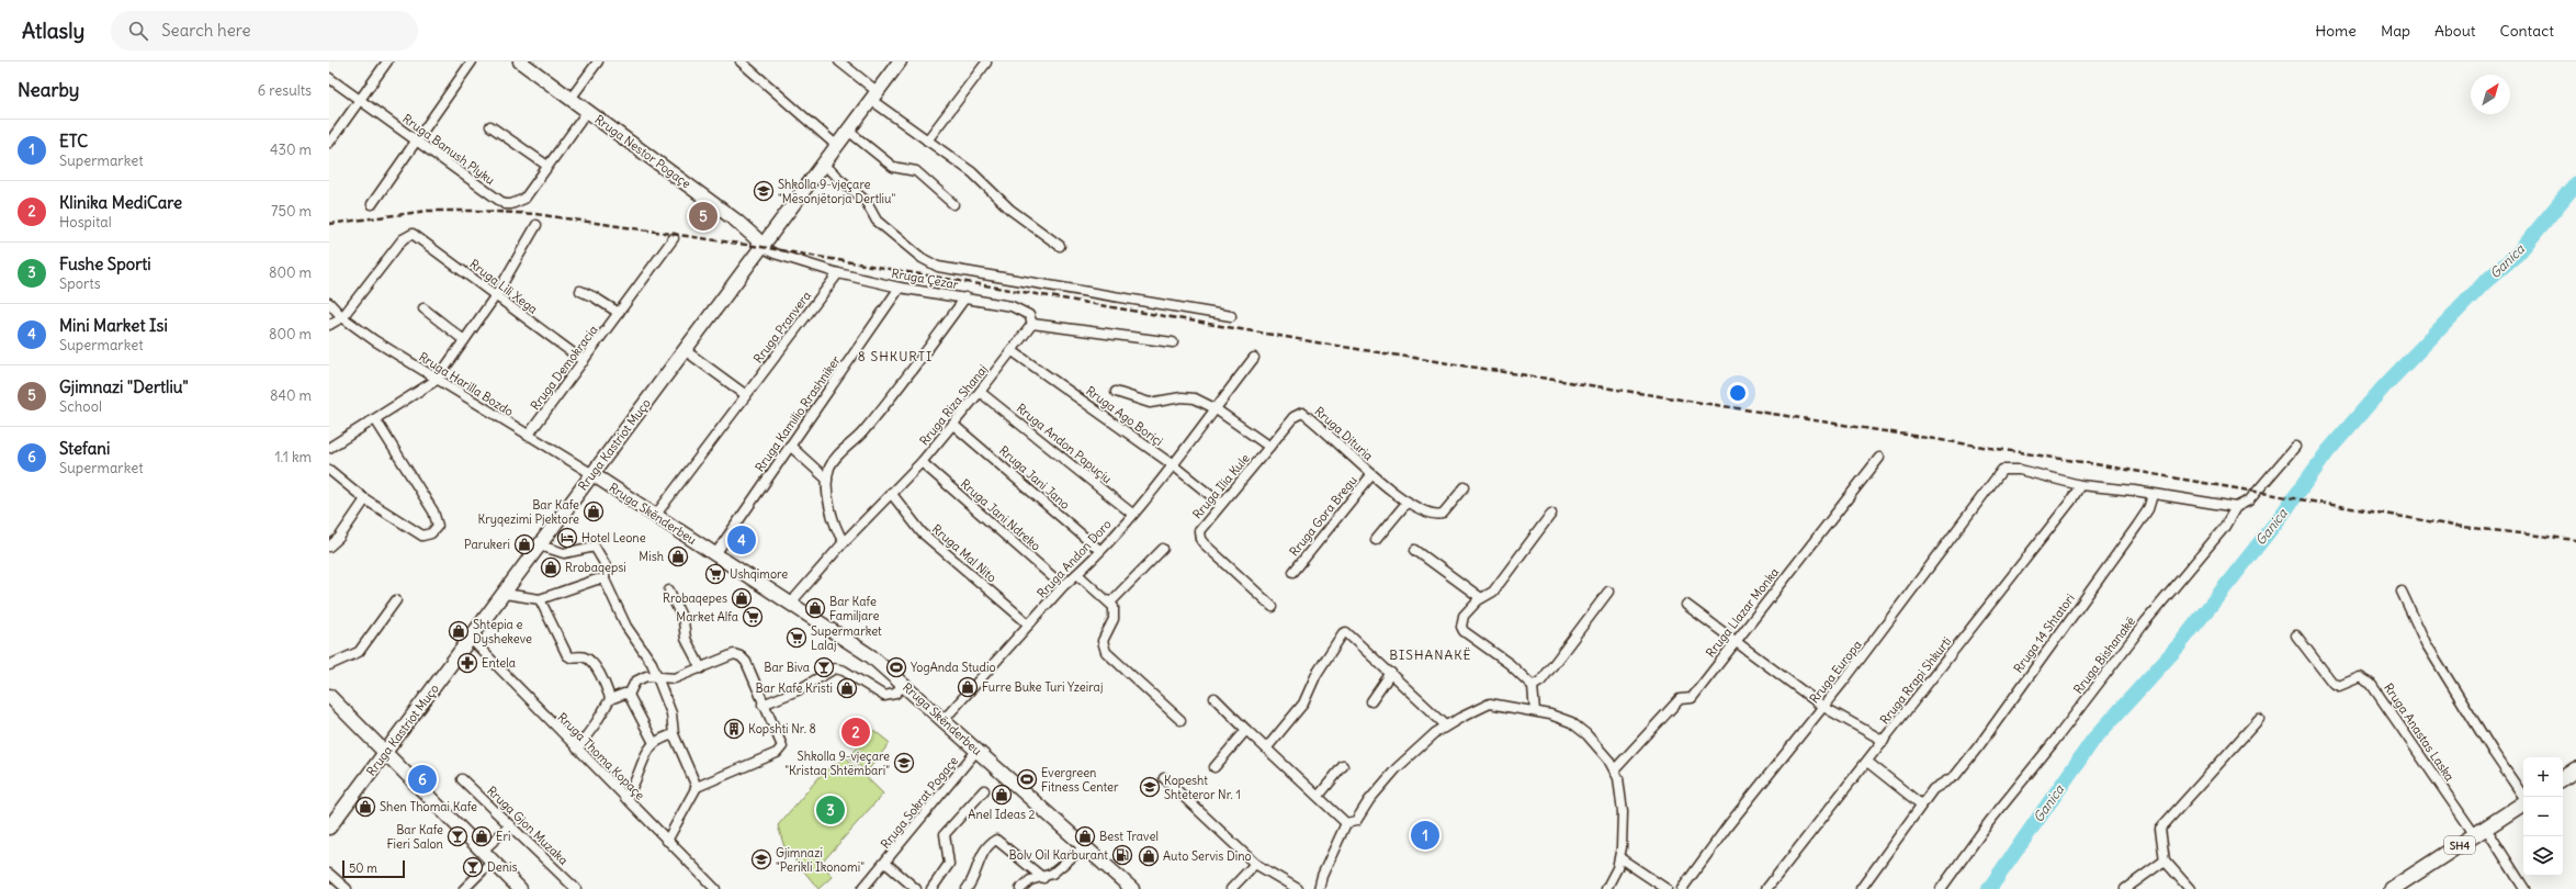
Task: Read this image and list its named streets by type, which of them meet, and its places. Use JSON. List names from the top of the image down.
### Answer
{
  "streets": {
    "main road": ["SH4"],
    "street": [
      "Rruga Banush Plyku",
      "Rruga Nestor Pogaçe",
      "Rruga Çezar",
      "Rruga Lili Xega",
      "Rruga Pranvera",
      "Rruga Demokracia",
      "Rruga Harilla Bozdo",
      "Rruga Riza Shanaj",
      "Rruga Kamilio Rrashniker",
      "Rruga Ago Boriçi",
      "Rruga Dituria",
      "Rruga Andon Papuçiu",
      "Rruga Kastriot Muço",
      "Rruga Jani Jano",
      "Rruga Ilia Kule",
      "Rruga Skënderbeu",
      "Rruga Jani Ndreko",
      "Rruga Gora Bregu",
      "Rruga Mal Nito",
      "Rruga Andon Doro",
      "Rruga Llazar Monka",
      "Rruga 14 Shtatori",
      "Rruga Bishanakë",
      "Rruga Europa",
      "Rruga Rrapi Shkurti",
      "Rruga Anastas Laska",
      "Rruga Thoma Kopaçe",
      "Rruga Sokrat Pogaçe",
      "Rruga Gjon Muzaka"
    ]
  },
  "crossings": [
    ["Rruga Banush Plyku", "Rruga Nestor Pogaçe"],
    ["Rruga Nestor Pogaçe", "Rruga Çezar"],
    ["Rruga Nestor Pogaçe", "Rruga Kastriot Muço"],
    ["Rruga Çezar", "Rruga Pranvera"],
    ["Rruga Çezar", "Rruga Riza Shanaj"],
    ["Rruga Çezar", "Rruga Kamilio Rrashniker"],
    ["Rruga Çezar", "Rruga Kastriot Muço"],
    ["Rruga Lili Xega", "Rruga Demokracia"],
    ["Rruga Lili Xega", "Rruga Harilla Bozdo"],
    ["Rruga Pranvera", "Rruga Skënderbeu"],
    ["Rruga Demokracia", "Rruga Harilla Bozdo"],
    ["Rruga Harilla Bozdo", "Rruga Kastriot Muço"],
    ["Rruga Harilla Bozdo", "Rruga Skënderbeu"],
    ["Rruga Riza Shanaj", "Rruga Ago Boriçi"],
    ["Rruga Riza Shanaj", "Rruga Andon Papuçiu"],
    ["Rruga Riza Shanaj", "Rruga Jani Jano"],
    ["Rruga Riza Shanaj", "Rruga Skënderbeu"],
    ["Rruga Riza Shanaj", "Rruga Jani Ndreko"],
    ["Rruga Riza Shanaj", "Rruga Mal Nito"],
    ["Rruga Kamilio Rrashniker", "Rruga Skënderbeu"],
    ["Rruga Ago Boriçi", "Rruga Ilia Kule"],
    ["Rruga Ago Boriçi", "Rruga Andon Doro"],
    ["Rruga Dituria", "Rruga Ilia Kule"],
    ["Rruga Dituria", "Rruga Gora Bregu"],
    ["Rruga Andon Papuçiu", "Rruga Andon Doro"],
    ["Rruga Kastriot Muço", "Rruga Skënderbeu"],
    ["Rruga Kastriot Muço", "Rruga Thoma Kopaçe"],
    ["Rruga Jani Jano", "Rruga Andon Doro"],
    ["Rruga Skënderbeu", "Rruga Andon Doro"],
    ["Rruga Skënderbeu", "Rruga Sokrat Pogaçe"],
    ["Rruga Jani Ndreko", "Rruga Andon Doro"],
    ["Rruga Mal Nito", "Rruga Andon Doro"],
    ["Rruga Europa", "Rruga Rrapi Shkurti"],
    ["Rruga Anastas Laska", "SH4"]
  ],
  "districts": ["8 SHKURTI", "BISHANAKË"],
  "water": ["Ganica"],
  "places": {
    "school or university": [
      "Shkolla 9-vjeçare \"Mësonjëtorja Dertliu\"",
      "Shkolla 9-vjeçare \"Kristaq Shtëmbari\"",
      "Kopesht Shteteror Nr. 1",
      "Gjimnazi \"Perikli Ikonomi\""
    ],
    "shop": [
      "Bar Kafe Kryqezimi Pjektore",
      "Parukeri",
      "Mish",
      "Rrobaqepsi",
      "Rrobaqepes",
      "Bar Kafe Familjare",
      "Shtepia e Dyshekeve",
      "Furre Buke Turi Yzeiraj",
      "Bar Kafe Kristi",
      "Anel Ideas 2",
      "Shen Thomai Kafe",
      "Eri",
      "Best Travel",
      "Auto Servis Dino"
    ],
    "hotel": ["Hotel Leone"],
    "supermarket": ["Ushqimore", "Market Alfa", "Supermarket Lalaj"],
    "pharmacy": ["Entela"],
    "bar": ["Bar Biva", "Bar Kafe Fieri Salon", "Denis"],
    "sports": ["YogAnda Studio", "Evergreen Fitness Center"],
    "building": ["Kopshti Nr. 8"],
    "fuel station": ["Bolv Oil Karburant"]
  },
  "scale_bar": "50 m",
  "north": "top right",
  "page": {
    "header": "Atlasly",
    "search": "Search here",
    "nav": [
      "Home",
      "Map",
      "About",
      "Contact"
    ],
    "heading": ["Nearby", "6 results"],
    "list": [
      {
        "mark": "1",
        "name": "ETC",
        "note": "Supermarket",
        "value": "430 m"
      },
      {
        "mark": "2",
        "name": "Klinika MediCare",
        "note": "Hospital",
        "value": "750 m"
      },
      {
        "mark": "3",
        "name": "Fushe Sporti",
        "note": "Sports",
        "value": "800 m"
      },
      {
        "mark": "4",
        "name": "Mini Market Isi",
        "note": "Supermarket",
        "value": "800 m"
      },
      {
        "mark": "5",
        "name": "Gjimnazi \"Dertliu\"",
        "note": "School",
        "value": "840 m"
      },
      {
        "mark": "6",
        "name": "Stefani",
        "note": "Supermarket",
        "value": "1.1 km"
      }
    ],
    "pins": [
      "5",
      "4",
      "2",
      "6",
      "3",
      "1"
    ],
    "map_buttons": ["+", "−"],
    "scale": "50 m"
  }
}
